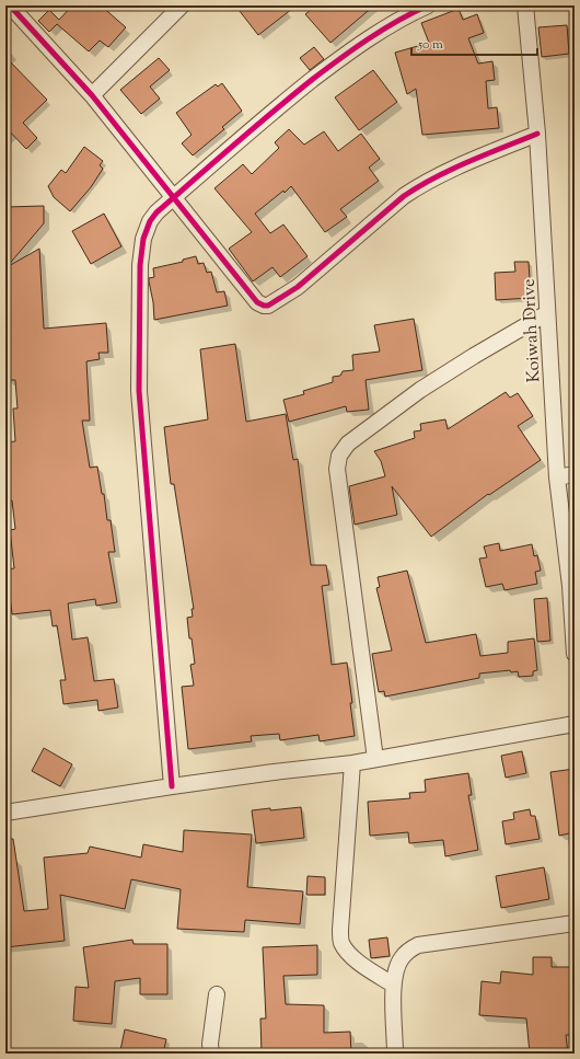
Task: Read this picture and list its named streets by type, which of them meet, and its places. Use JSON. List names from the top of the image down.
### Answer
{
  "streets": {
    "street": ["Koiwah Drive"]
  },
  "scale_bar": "50 m"
}
